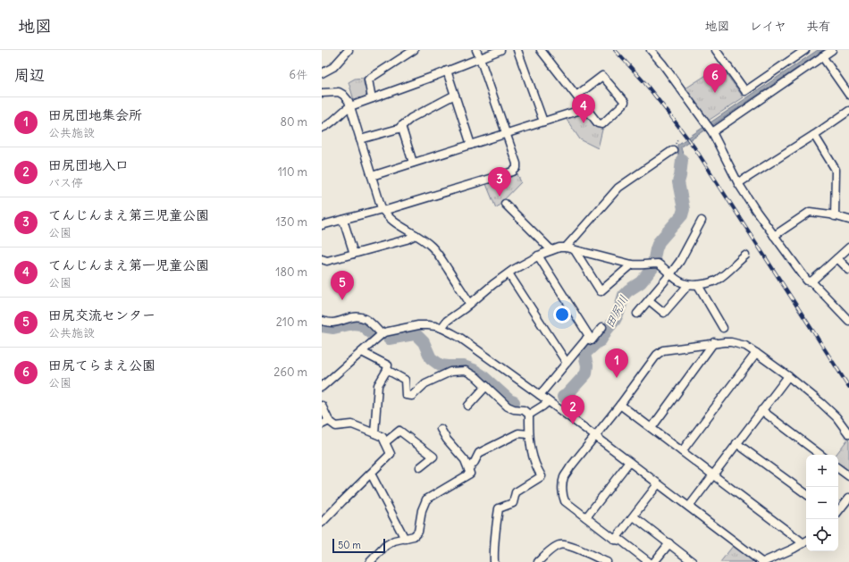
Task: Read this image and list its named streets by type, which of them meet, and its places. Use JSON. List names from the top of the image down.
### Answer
{
  "water": ["田尻川"],
  "scale_bar": "50 m",
  "page": {
    "header": "地図",
    "nav": ["地図", "レイヤ", "共有"],
    "heading": ["周辺", "6件"],
    "pins": [
      "6",
      "4",
      "3",
      "5",
      "1",
      "2"
    ],
    "list": [
      {
        "mark": "1",
        "name": "田尻団地集会所",
        "note": "公共施設",
        "value": "80 m"
      },
      {
        "mark": "2",
        "name": "田尻団地入口",
        "note": "バス停",
        "value": "110 m"
      },
      {
        "mark": "3",
        "name": "てんじんまえ第三児童公園",
        "note": "公園",
        "value": "130 m"
      },
      {
        "mark": "4",
        "name": "てんじんまえ第一児童公園",
        "note": "公園",
        "value": "180 m"
      },
      {
        "mark": "5",
        "name": "田尻交流センター",
        "note": "公共施設",
        "value": "210 m"
      },
      {
        "mark": "6",
        "name": "田尻てらまえ公園",
        "note": "公園",
        "value": "260 m"
      }
    ],
    "map_buttons": ["+", "−"],
    "scale": "50 m"
  }
}
